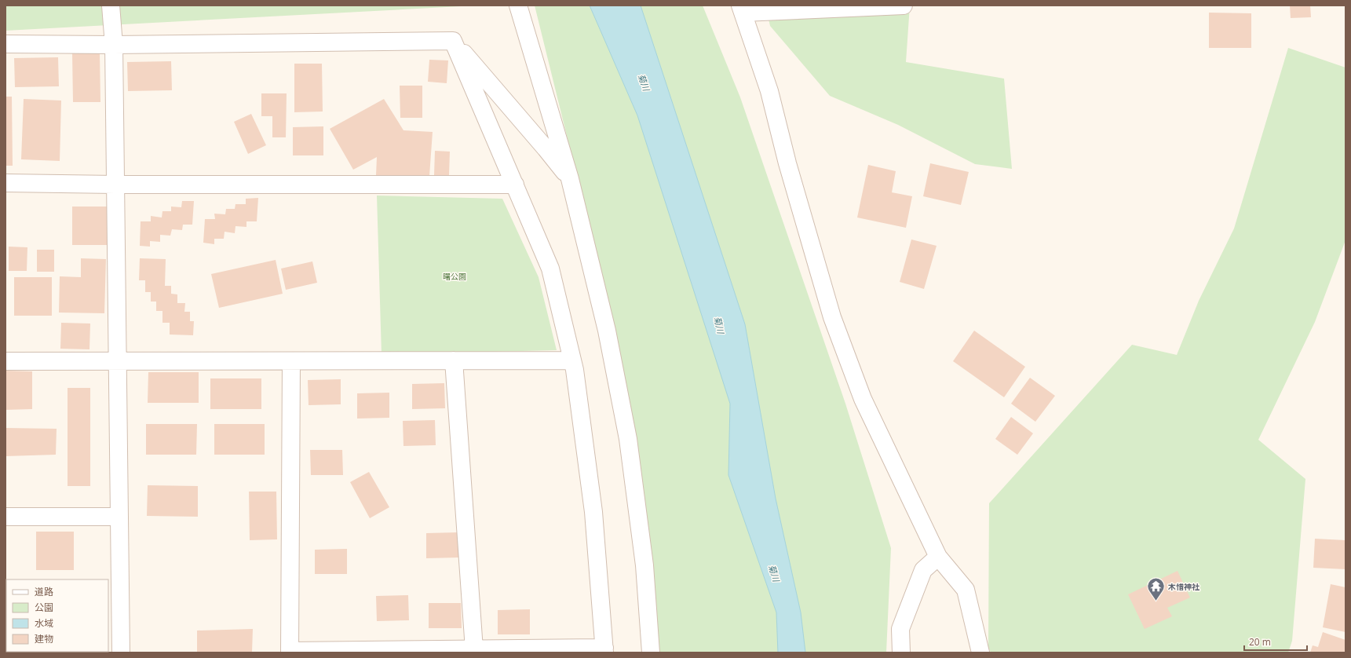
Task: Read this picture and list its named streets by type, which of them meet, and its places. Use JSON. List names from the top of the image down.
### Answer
{
  "water": ["菊川"],
  "parks": ["曙公園"],
  "places": {
    "temple": ["木惜神社"]
  },
  "legend": [
    "道路",
    "公園",
    "水域",
    "建物"
  ],
  "scale_bar": "20 m"
}
